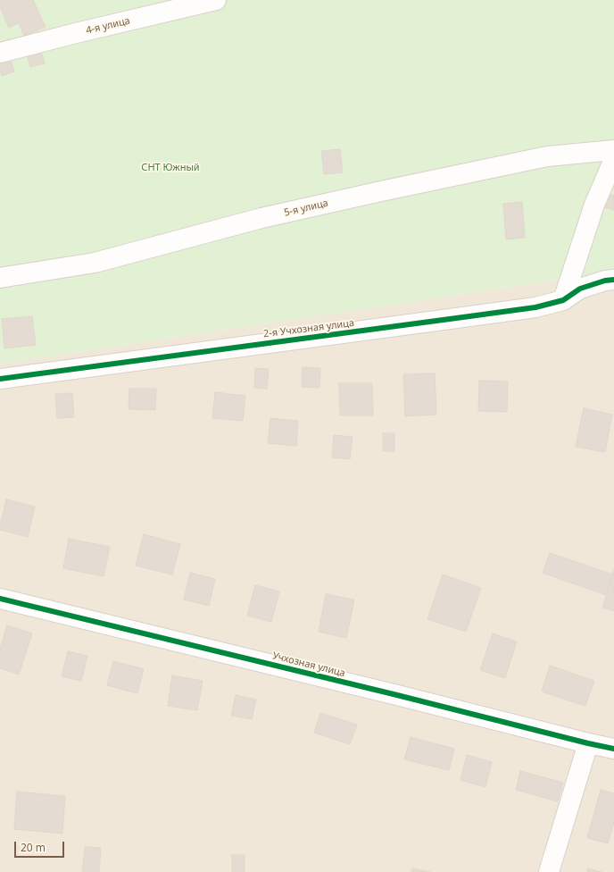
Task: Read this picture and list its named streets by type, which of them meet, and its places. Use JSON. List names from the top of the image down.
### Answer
{
  "streets": {
    "street": [
      "4-я улица",
      "5-я улица",
      "2-я Учхозная улица",
      "Учхозная улица"
    ]
  },
  "parks": ["СНТ Южный"],
  "scale_bar": "20 m"
}
